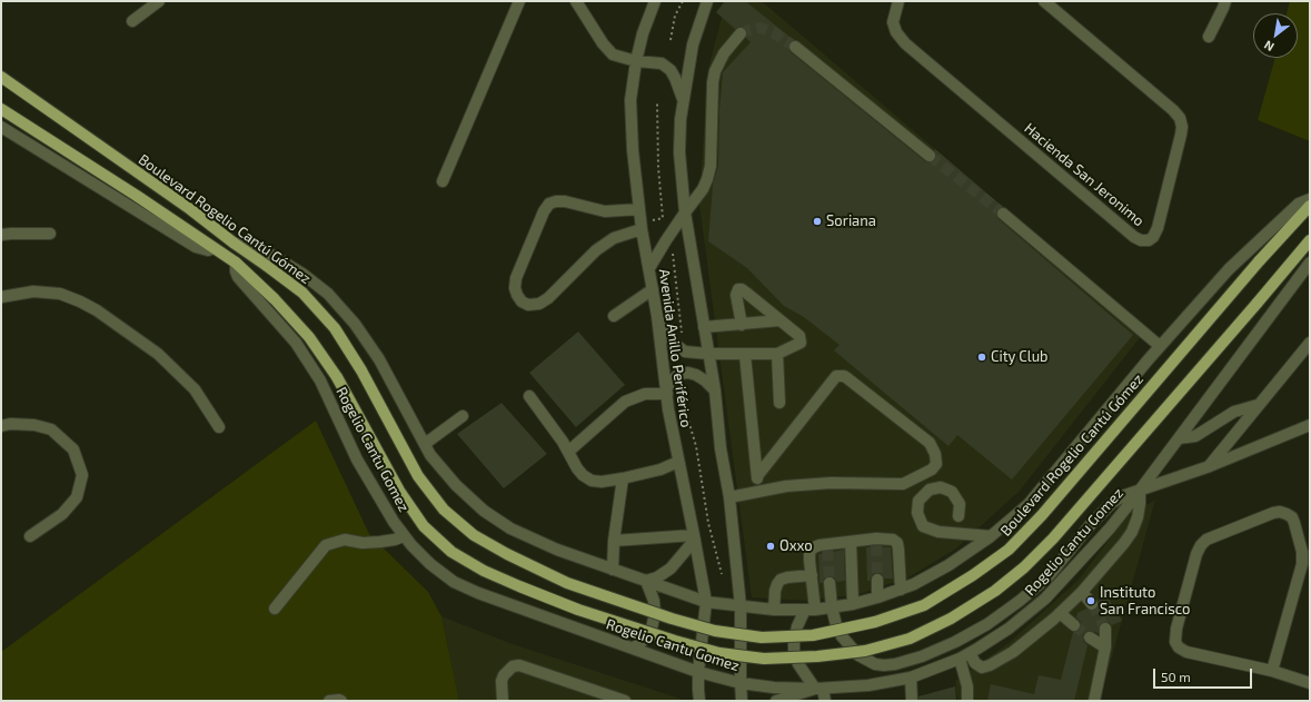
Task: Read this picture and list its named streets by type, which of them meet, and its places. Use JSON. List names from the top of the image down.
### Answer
{
  "streets": {
    "main road": ["Boulevard Rogelio Cantú Gómez"],
    "street": ["Hacienda San Jeronimo", "Avenida Anillo Periférico", "Rogelio Cantu Gomez"]
  },
  "crossings": [
    ["Boulevard Rogelio Cantú Gómez", "Rogelio Cantu Gomez"],
    ["Avenida Anillo Periférico", "Rogelio Cantu Gomez"]
  ],
  "places": [
    "Soriana",
    "City Club",
    "Oxxo",
    "Instituto San Francisco"
  ],
  "scale_bar": "50 m",
  "north": "bottom left"
}
